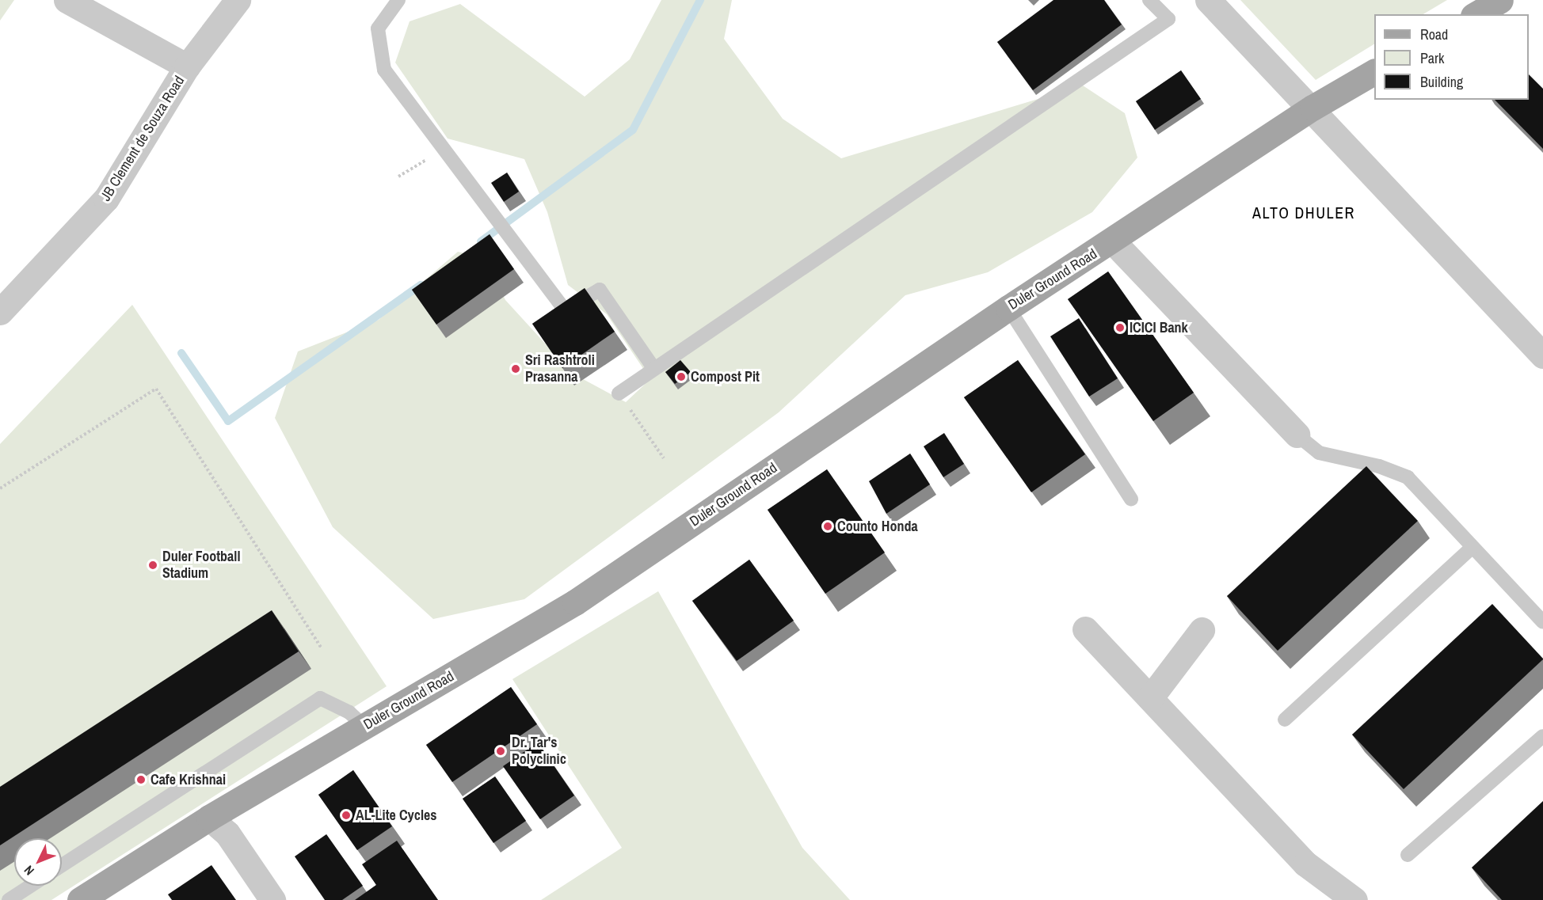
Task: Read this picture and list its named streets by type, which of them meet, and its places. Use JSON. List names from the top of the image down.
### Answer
{
  "streets": {
    "main road": ["Duler Ground Road"],
    "street": ["JB Clement de Souza Road"]
  },
  "districts": ["ALTO DHULER"],
  "places": [
    "ICICI Bank",
    "Sri Rashtroli Prasanna",
    "Compost Pit",
    "Counto Honda",
    "Duler Football Stadium",
    "Dr. Tar's Polyclinic",
    "Cafe Krishnai",
    "AL-Lite Cycles"
  ],
  "legend": ["Road", "Park", "Building"],
  "north": "bottom left"
}
